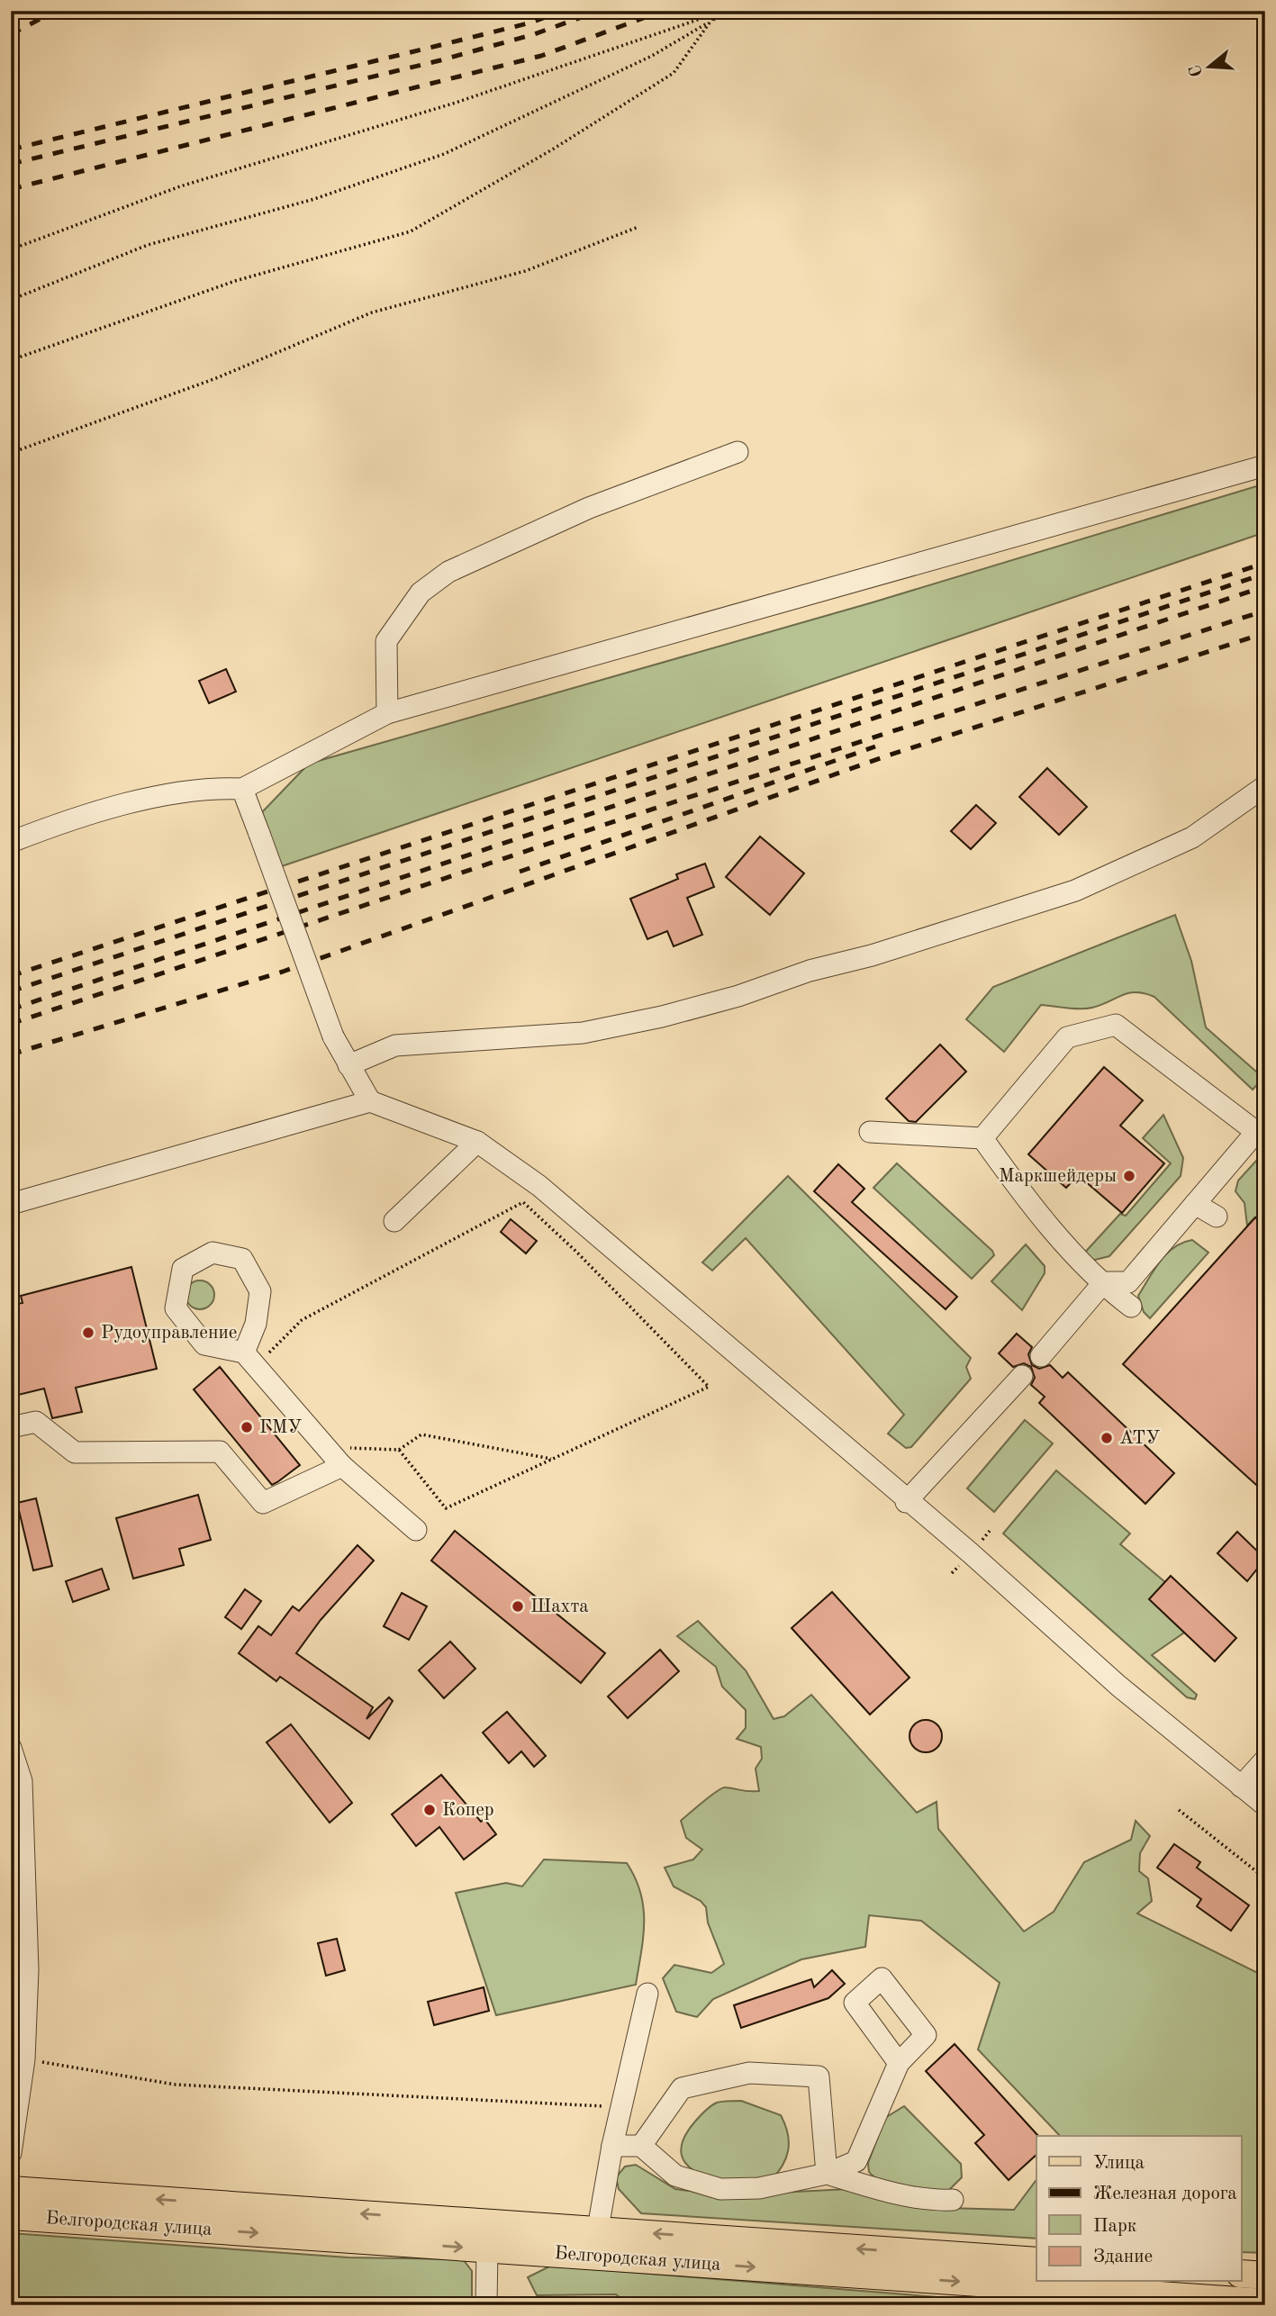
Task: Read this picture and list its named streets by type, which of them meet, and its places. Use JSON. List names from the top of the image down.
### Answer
{
  "streets": {
    "main road": ["Белгородская улица"]
  },
  "places": [
    "Маркшейдеры",
    "Рудоуправление",
    "ГМУ",
    "АТУ",
    "Шахта",
    "Копер"
  ],
  "legend": [
    "Улица",
    "Железная дорога",
    "Парк",
    "Здание"
  ],
  "north": "left"
}
